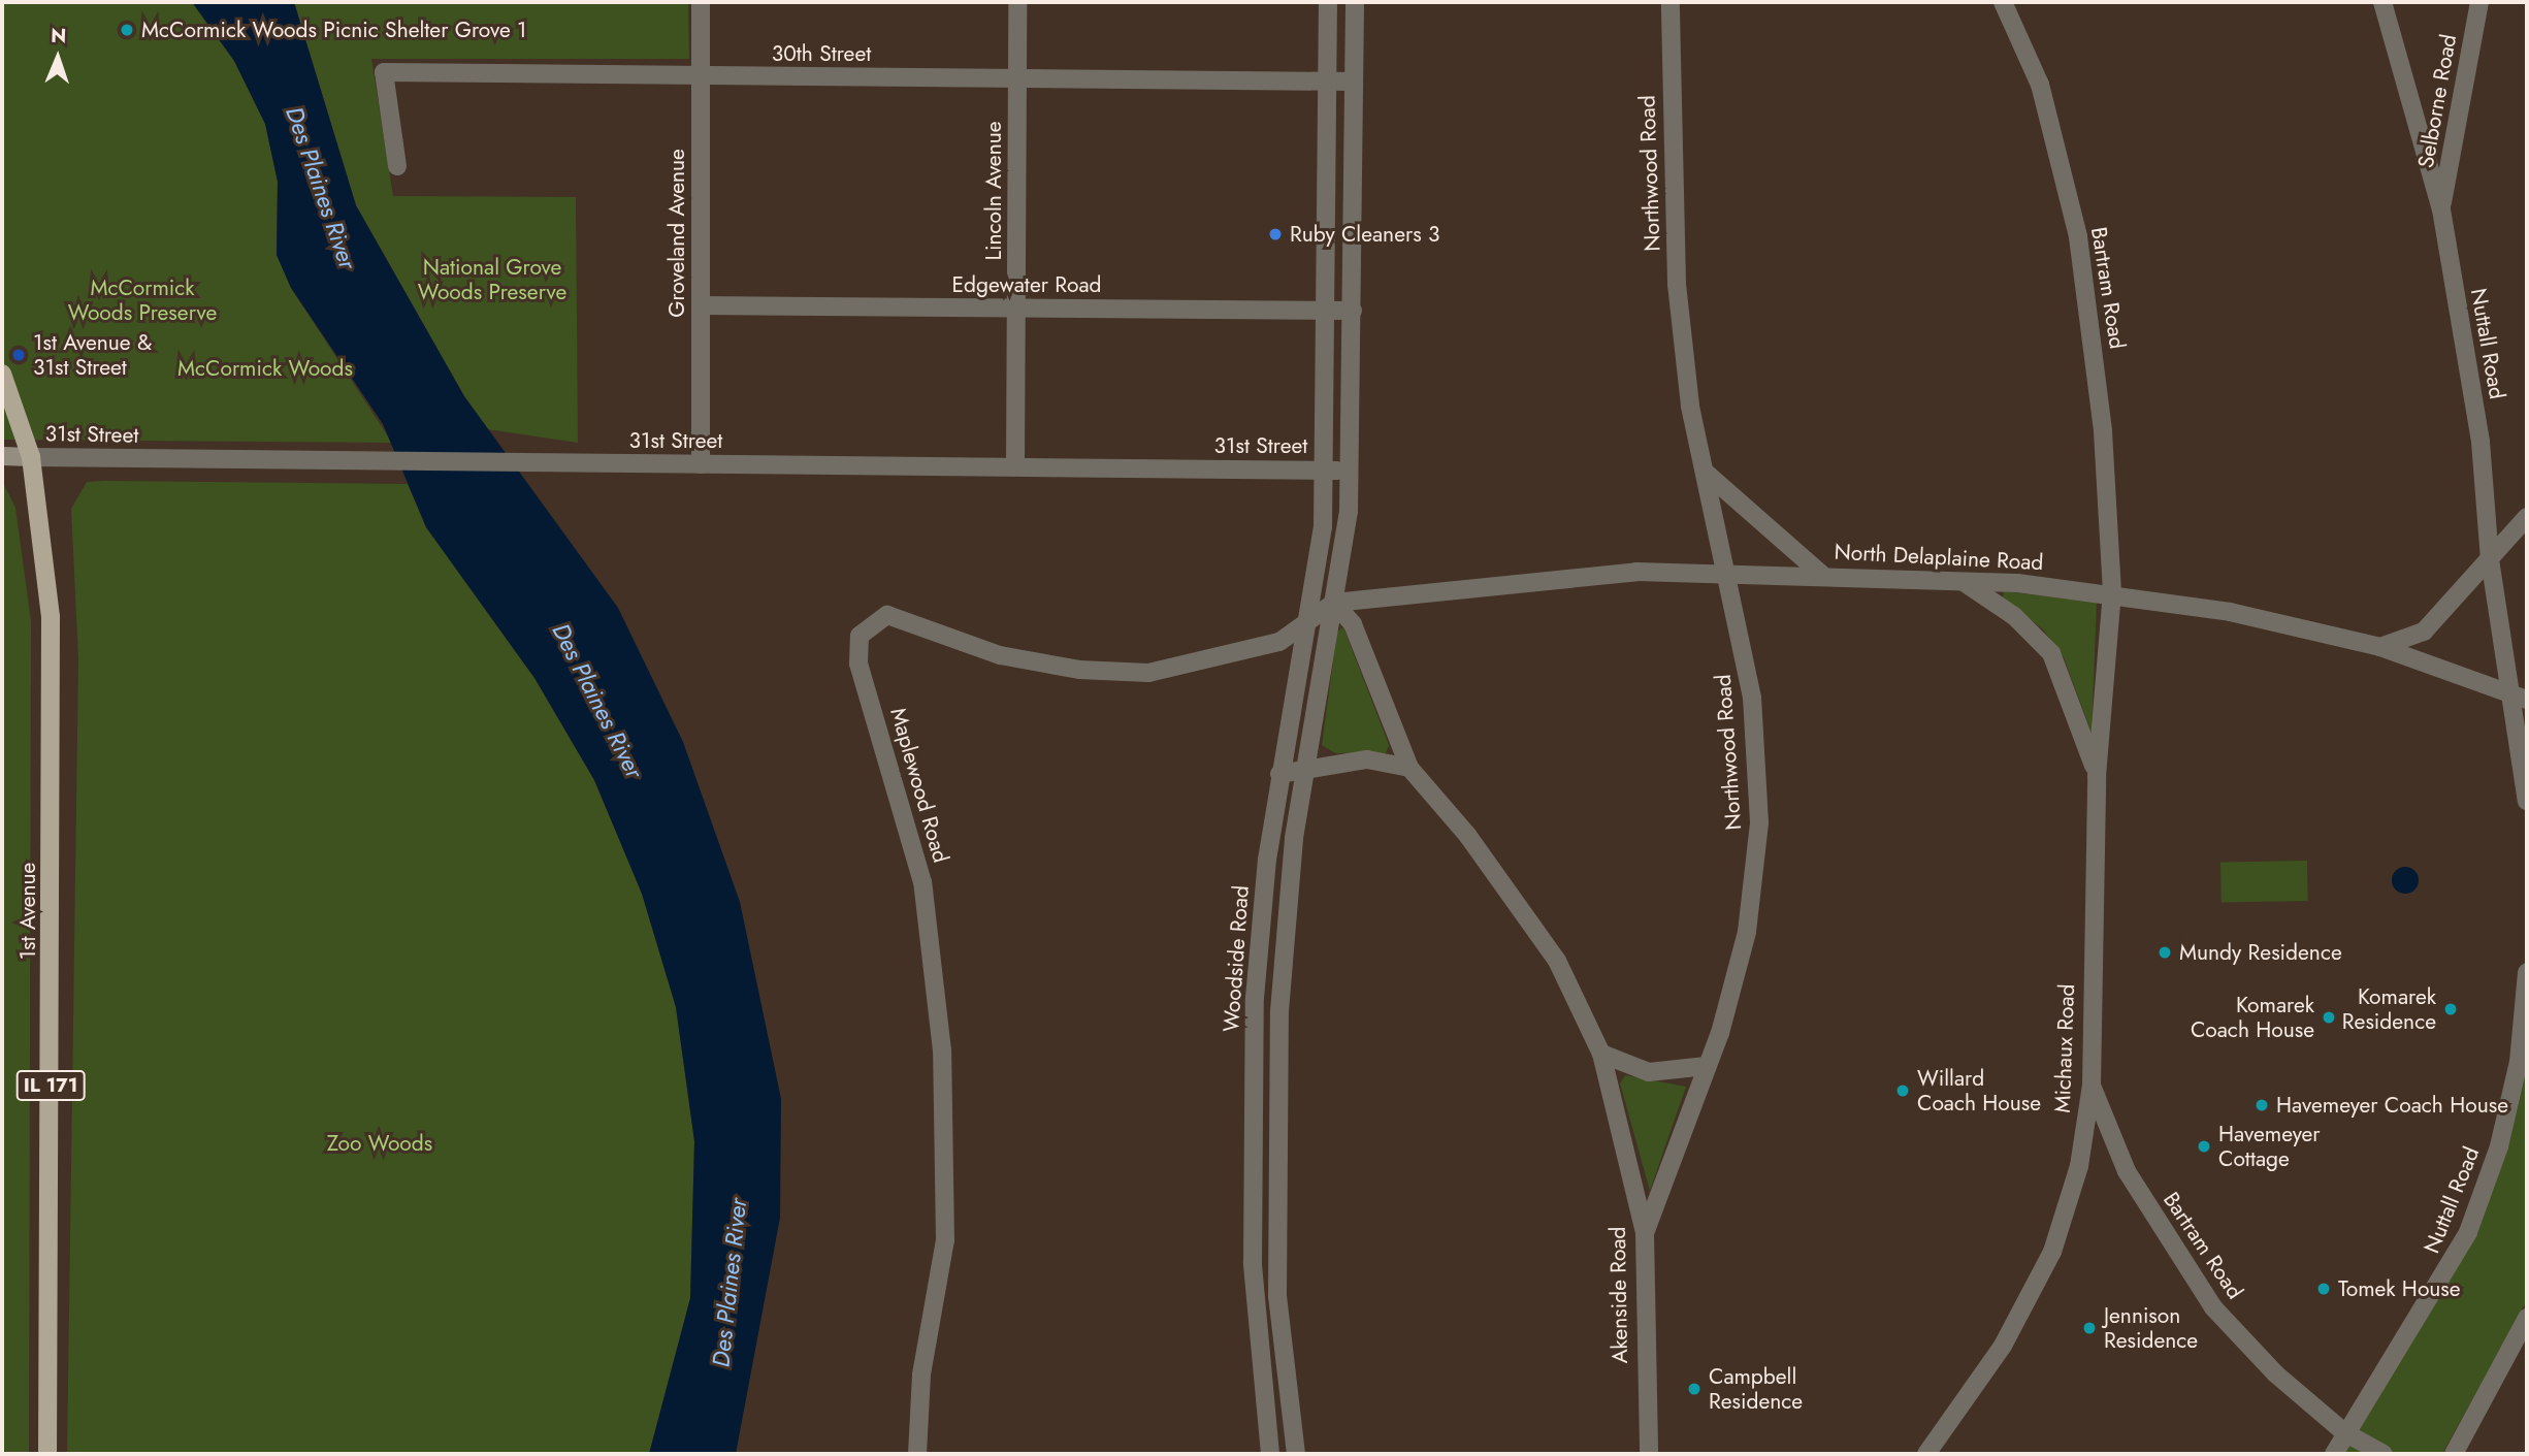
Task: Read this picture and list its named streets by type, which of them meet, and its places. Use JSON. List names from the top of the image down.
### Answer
{
  "streets": {
    "main road": ["31st Street", "1st Avenue", "IL 171"],
    "street": [
      "30th Street",
      "Selborne Road",
      "Northwood Road",
      "Lincoln Avenue",
      "Groveland Avenue",
      "Edgewater Road",
      "Bartram Road",
      "Nuttall Road",
      "North Delaplaine Road",
      "Maplewood Road",
      "Woodside Road",
      "Michaux Road",
      "Akenside Road"
    ]
  },
  "crossings": [
    ["30th Street", "Lincoln Avenue"],
    ["30th Street", "Groveland Avenue"],
    ["30th Street", "Woodside Road"],
    ["Selborne Road", "Nuttall Road"],
    ["Northwood Road", "North Delaplaine Road"],
    ["Northwood Road", "Akenside Road"],
    ["Lincoln Avenue", "Edgewater Road"],
    ["Lincoln Avenue", "31st Street"],
    ["Groveland Avenue", "Edgewater Road"],
    ["Groveland Avenue", "31st Street"],
    ["Edgewater Road", "Woodside Road"],
    ["Bartram Road", "Nuttall Road"],
    ["Bartram Road", "North Delaplaine Road"],
    ["Bartram Road", "Michaux Road"],
    ["Nuttall Road", "North Delaplaine Road"],
    ["31st Street", "1st Avenue"],
    ["31st Street", "Woodside Road"],
    ["North Delaplaine Road", "Maplewood Road"],
    ["North Delaplaine Road", "Michaux Road"],
    ["North Delaplaine Road", "Akenside Road"],
    ["Maplewood Road", "Woodside Road"],
    ["Maplewood Road", "Akenside Road"]
  ],
  "water": ["Des Plaines River"],
  "parks": [
    "National Grove Woods Preserve",
    "McCormick Woods Preserve",
    "McCormick Woods",
    "Zoo Woods"
  ],
  "places": [
    "McCormick Woods Picnic Shelter Grove 1",
    "Ruby Cleaners 3",
    "1st Avenue & 31st Street",
    "Mundy Residence",
    "Komarek Residence",
    "Komarek Coach House",
    "Willard Coach House",
    "Havemeyer Coach House",
    "Havemeyer Cottage",
    "Tomek House",
    "Jennison Residence",
    "Campbell Residence"
  ],
  "north": "top"
}
